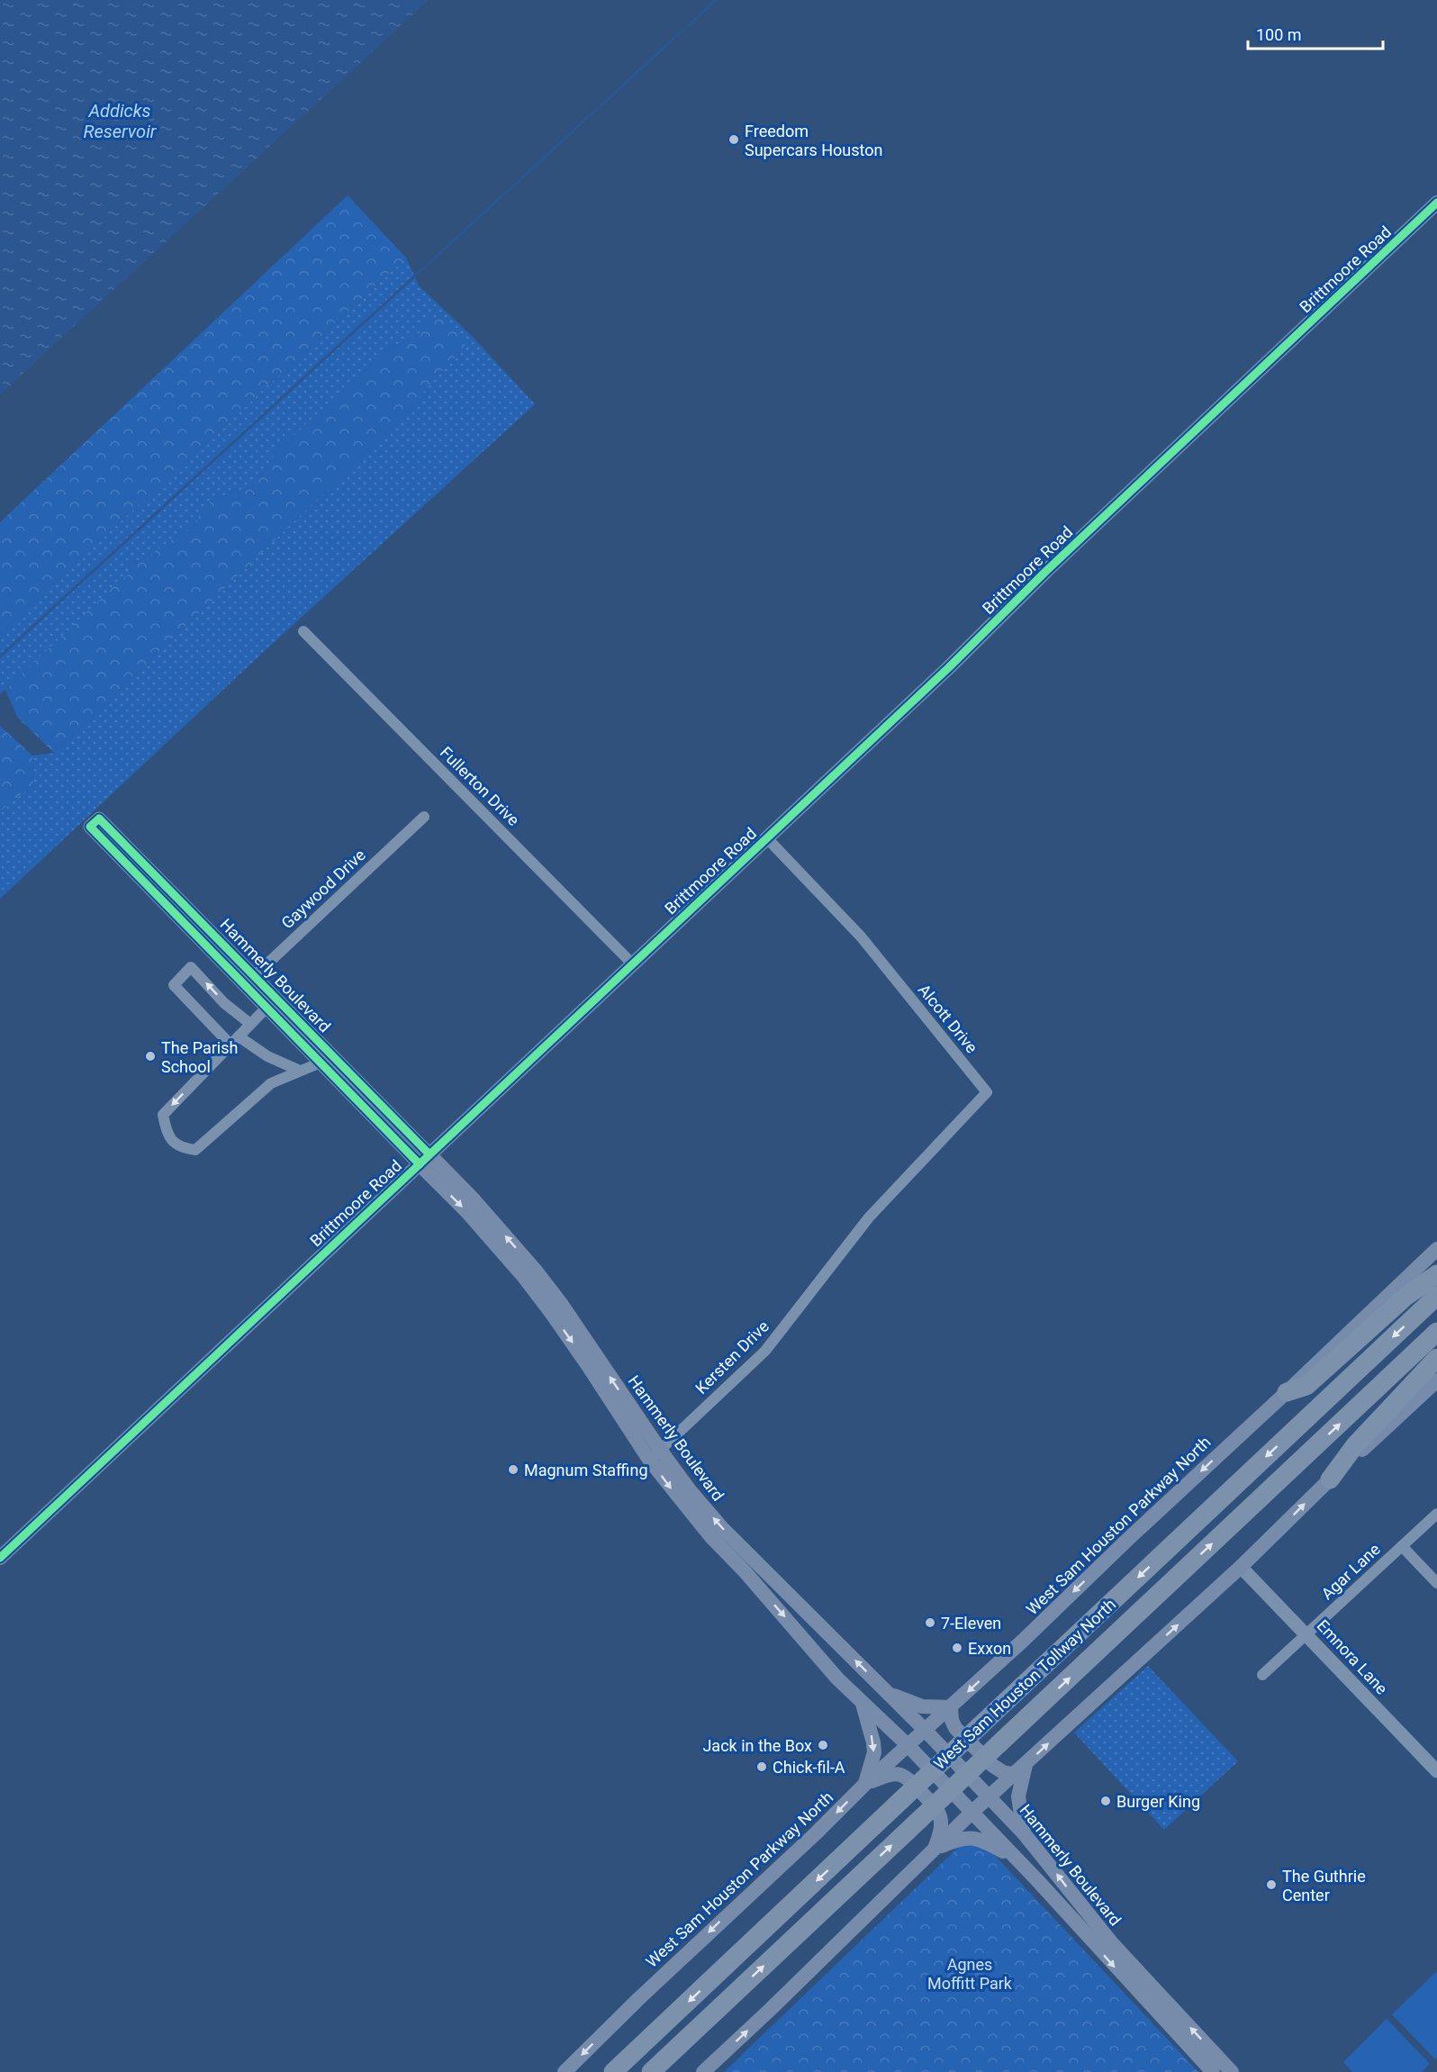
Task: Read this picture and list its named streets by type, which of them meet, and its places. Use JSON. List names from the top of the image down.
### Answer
{
  "streets": {
    "highway": ["West Sam Houston Tollway North"],
    "main road": ["Brittmoore Road", "Hammerly Boulevard", "West Sam Houston Parkway North"],
    "street": [
      "Fullerton Drive",
      "Gaywood Drive",
      "Alcott Drive",
      "Kersten Drive",
      "Agar Lane",
      "Emnora Lane"
    ]
  },
  "crossings": [
    ["Brittmoore Road", "Fullerton Drive"],
    ["Brittmoore Road", "Hammerly Boulevard"],
    ["Brittmoore Road", "Alcott Drive"],
    ["Gaywood Drive", "Hammerly Boulevard"],
    ["Hammerly Boulevard", "Kersten Drive"],
    ["Hammerly Boulevard", "West Sam Houston Parkway North"],
    ["Alcott Drive", "Kersten Drive"],
    ["Agar Lane", "Emnora Lane"]
  ],
  "water": ["Addicks Reservoir"],
  "parks": ["Agnes Moffitt Park"],
  "places": [
    "Freedom Supercars Houston",
    "The Parish School",
    "Magnum Staffing",
    "7-Eleven",
    "Exxon",
    "Jack in the Box",
    "Chick-fil-A",
    "Burger King",
    "The Guthrie Center"
  ],
  "scale_bar": "100 m"
}
